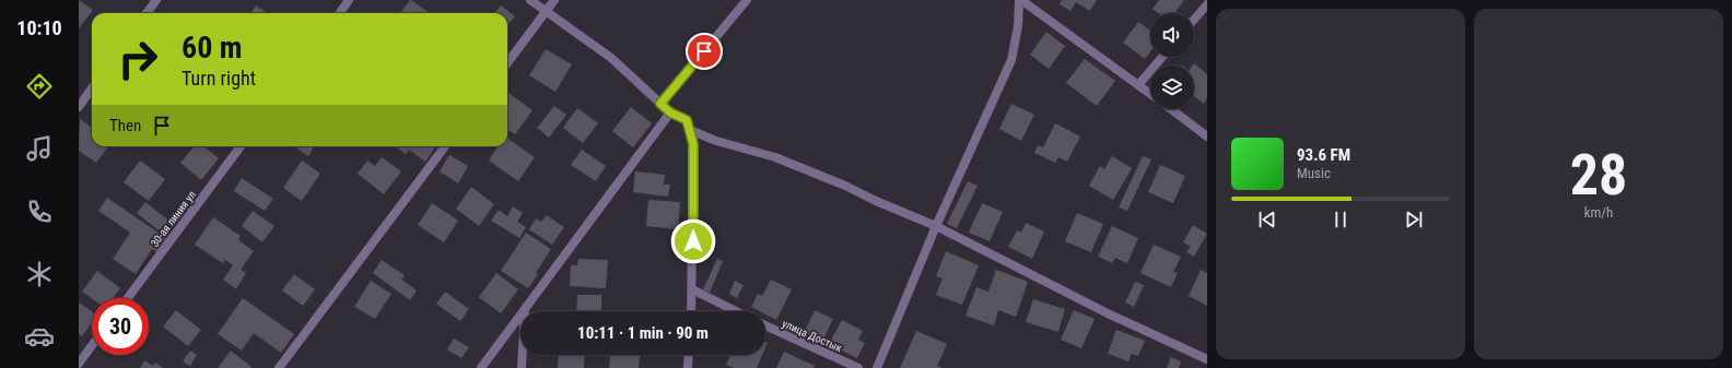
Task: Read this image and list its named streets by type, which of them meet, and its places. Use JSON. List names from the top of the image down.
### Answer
{
  "streets": {
    "street": ["30-ая линия ул", "улица Достык"]
  },
  "page": {
    "tabs": "10:10",
    "tile": ["28", "km/h"],
    "turn": ["60 m", "Turn right"],
    "then": "Then",
    "song": ["93.6 FM", "Music"],
    "limit": "30",
    "trip": "10:11 · 1 min · 90 m"
  }
}
